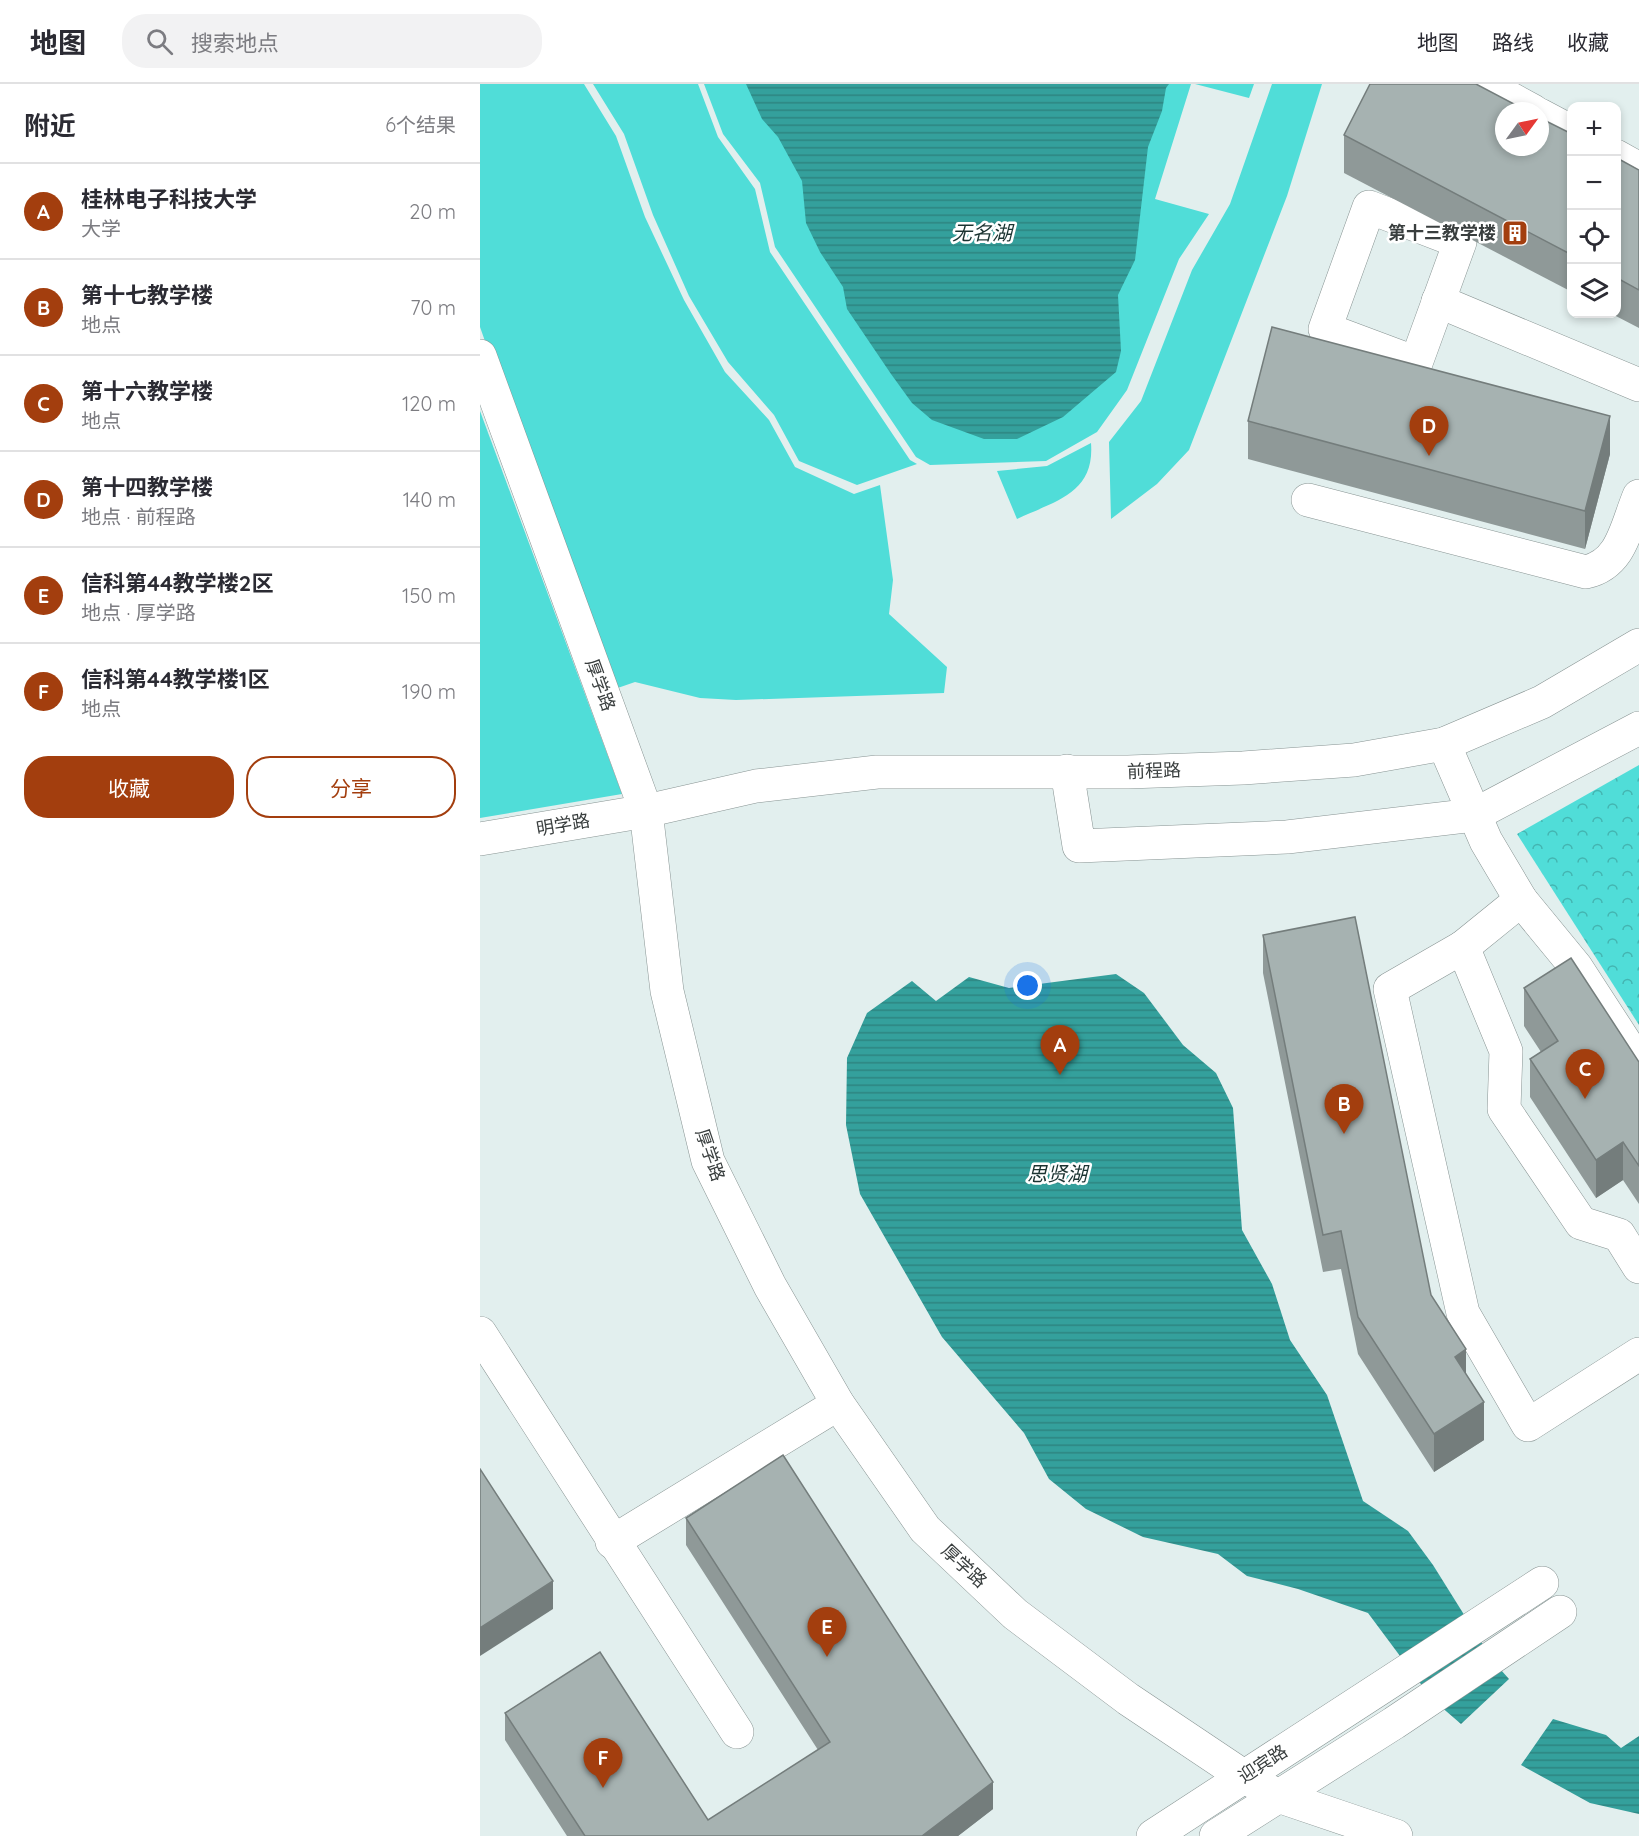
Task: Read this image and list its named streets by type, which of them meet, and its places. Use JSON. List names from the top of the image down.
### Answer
{
  "streets": {
    "street": [
      "厚学路",
      "前程路",
      "明学路",
      "迎宾路"
    ]
  },
  "crossings": [
    ["厚学路", "前程路"],
    ["厚学路", "明学路"],
    ["厚学路", "迎宾路"],
    ["前程路", "明学路"]
  ],
  "water": ["无名湖", "思贤湖"],
  "places": {
    "building": ["第十三教学楼"]
  },
  "north": "top right",
  "page": {
    "header": "地图",
    "search": "搜索地点",
    "nav": ["地图", "路线", "收藏"],
    "heading": ["附近", "6个结果"],
    "map_buttons": ["+", "−"],
    "list": [
      {
        "mark": "A",
        "name": "桂林电子科技大学",
        "note": "大学",
        "value": "20 m"
      },
      {
        "mark": "B",
        "name": "第十七教学楼",
        "note": "地点",
        "value": "70 m"
      },
      {
        "mark": "C",
        "name": "第十六教学楼",
        "note": "地点",
        "value": "120 m"
      },
      {
        "mark": "D",
        "name": "第十四教学楼",
        "note": "地点 · 前程路",
        "value": "140 m"
      },
      {
        "mark": "E",
        "name": "信科第44教学楼2区",
        "note": "地点 · 厚学路",
        "value": "150 m"
      },
      {
        "mark": "F",
        "name": "信科第44教学楼1区",
        "note": "地点",
        "value": "190 m"
      }
    ],
    "pins": [
      "D",
      "A",
      "C",
      "B",
      "E",
      "F"
    ],
    "buttons": ["收藏", "分享"]
  }
}
